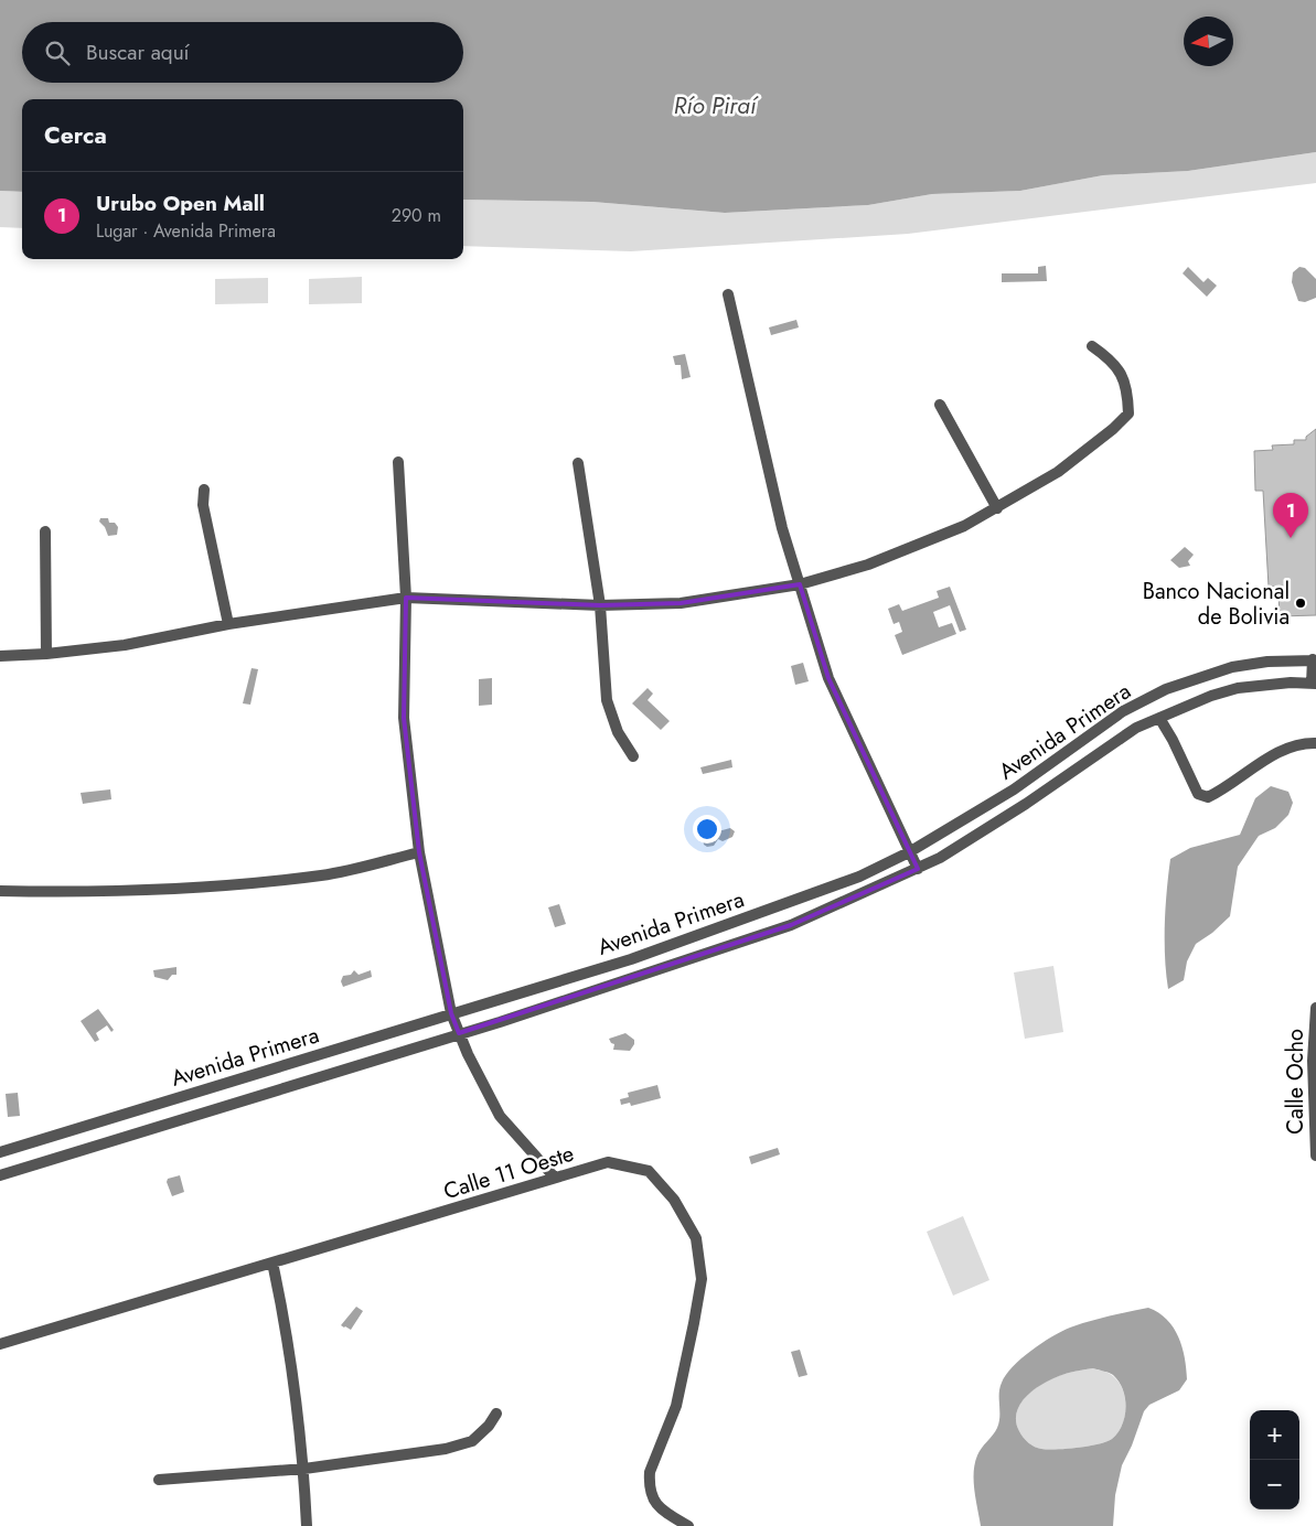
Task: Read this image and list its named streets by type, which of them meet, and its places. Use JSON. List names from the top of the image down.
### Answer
{
  "streets": {
    "street": ["Avenida Primera", "Calle Ocho", "Calle 11 Oeste"]
  },
  "water": ["Río Piraí"],
  "places": ["Banco Nacional de Bolivia"],
  "north": "left",
  "page": {
    "search": "Buscar aquí",
    "heading": "Cerca",
    "list": [
      {
        "mark": "1",
        "name": "Urubo Open Mall",
        "note": "Lugar · Avenida Primera",
        "value": "290 m"
      }
    ],
    "pins": "1",
    "map_buttons": ["+", "−"]
  }
}
